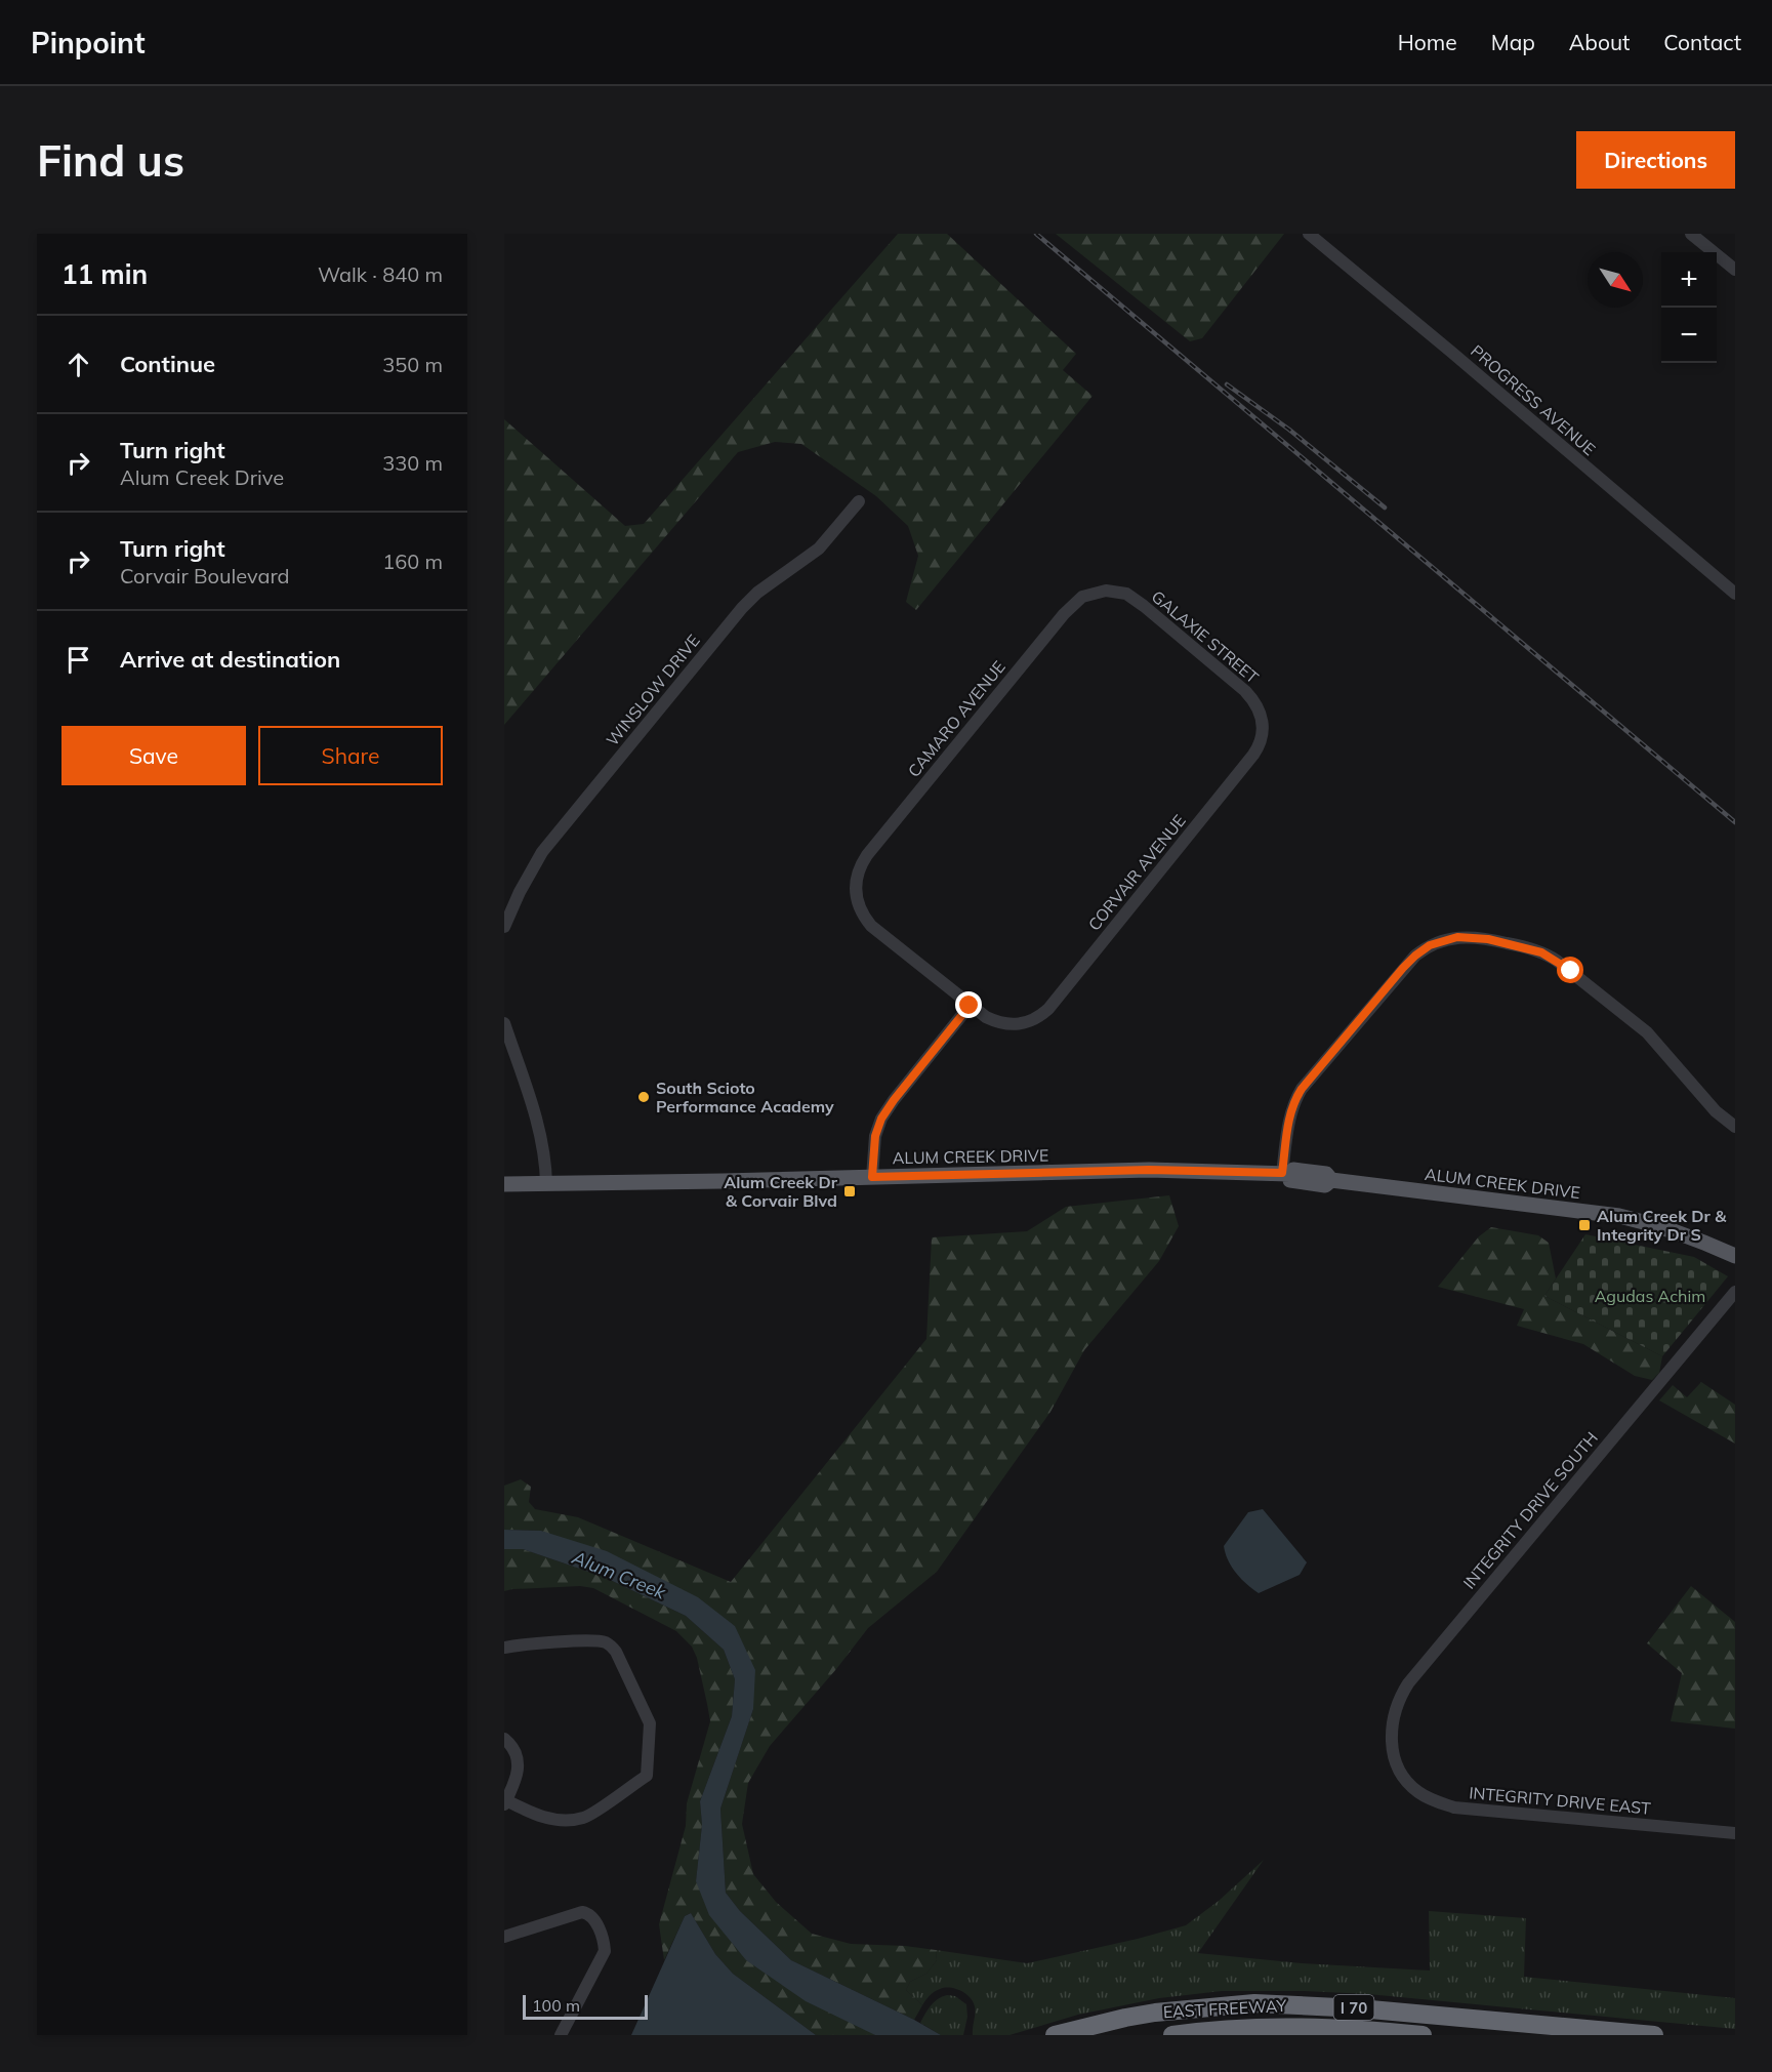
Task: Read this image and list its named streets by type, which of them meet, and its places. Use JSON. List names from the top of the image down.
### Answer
{
  "streets": {
    "highway": ["I 70", "EAST FREEWAY"],
    "main road": ["ALUM CREEK DRIVE"],
    "street": [
      "PROGRESS AVENUE",
      "GALAXIE STREET",
      "WINSLOW DRIVE",
      "CAMARO AVENUE",
      "CORVAIR AVENUE",
      "INTEGRITY DRIVE SOUTH",
      "INTEGRITY DRIVE EAST"
    ]
  },
  "crossings": [
    ["GALAXIE STREET", "CAMARO AVENUE"],
    ["GALAXIE STREET", "CORVAIR AVENUE"],
    ["CAMARO AVENUE", "CORVAIR AVENUE"],
    ["INTEGRITY DRIVE SOUTH", "INTEGRITY DRIVE EAST"]
  ],
  "water": ["Alum Creek"],
  "parks": ["Agudas Achim"],
  "places": {
    "other": ["South Scioto Performance Academy"],
    "transit": ["Alum Creek Dr & Corvair Blvd", "Alum Creek Dr & Integrity Dr S"]
  },
  "scale_bar": "100 m",
  "north": "bottom right",
  "page": {
    "header": "Pinpoint",
    "nav": [
      "Home",
      "Map",
      "About",
      "Contact"
    ],
    "buttons": [
      "Directions",
      ["Save", "Share"]
    ],
    "title": "Find us",
    "heading": ["11 min", "Walk · 840 m"],
    "map_buttons": ["+", "−"],
    "list": [
      ["Continue", "350 m"],
      ["Turn right", "Alum Creek Drive", "330 m"],
      ["Turn right", "Corvair Boulevard", "160 m"],
      "Arrive at destination"
    ],
    "scale": "100 m"
  }
}
